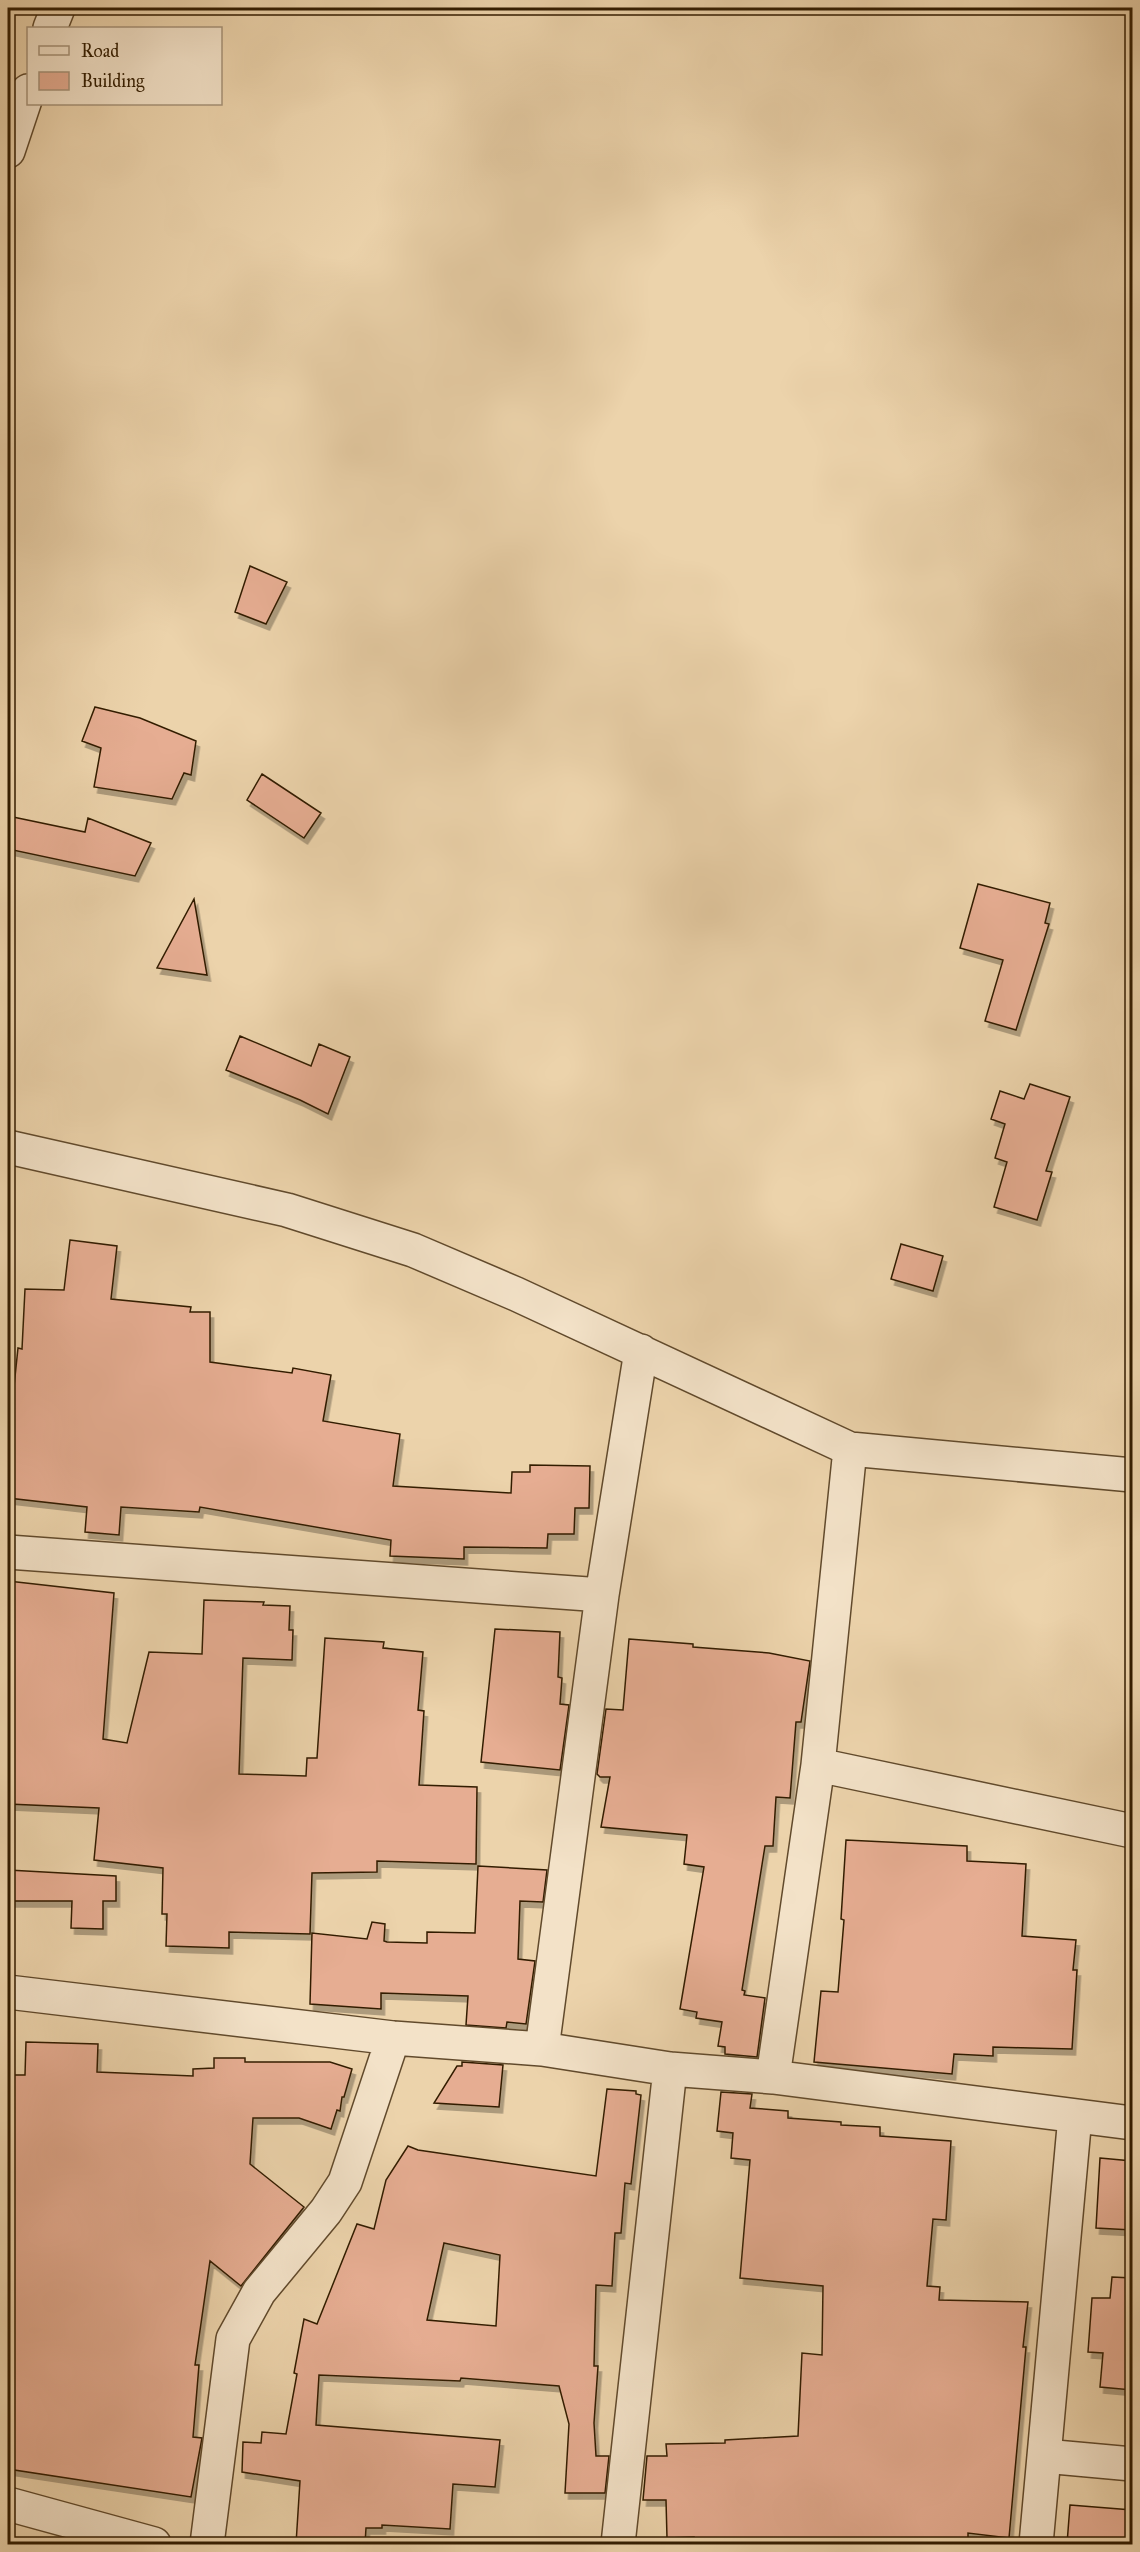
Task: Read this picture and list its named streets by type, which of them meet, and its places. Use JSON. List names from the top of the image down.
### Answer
{
  "legend": ["Road", "Building"]
}
